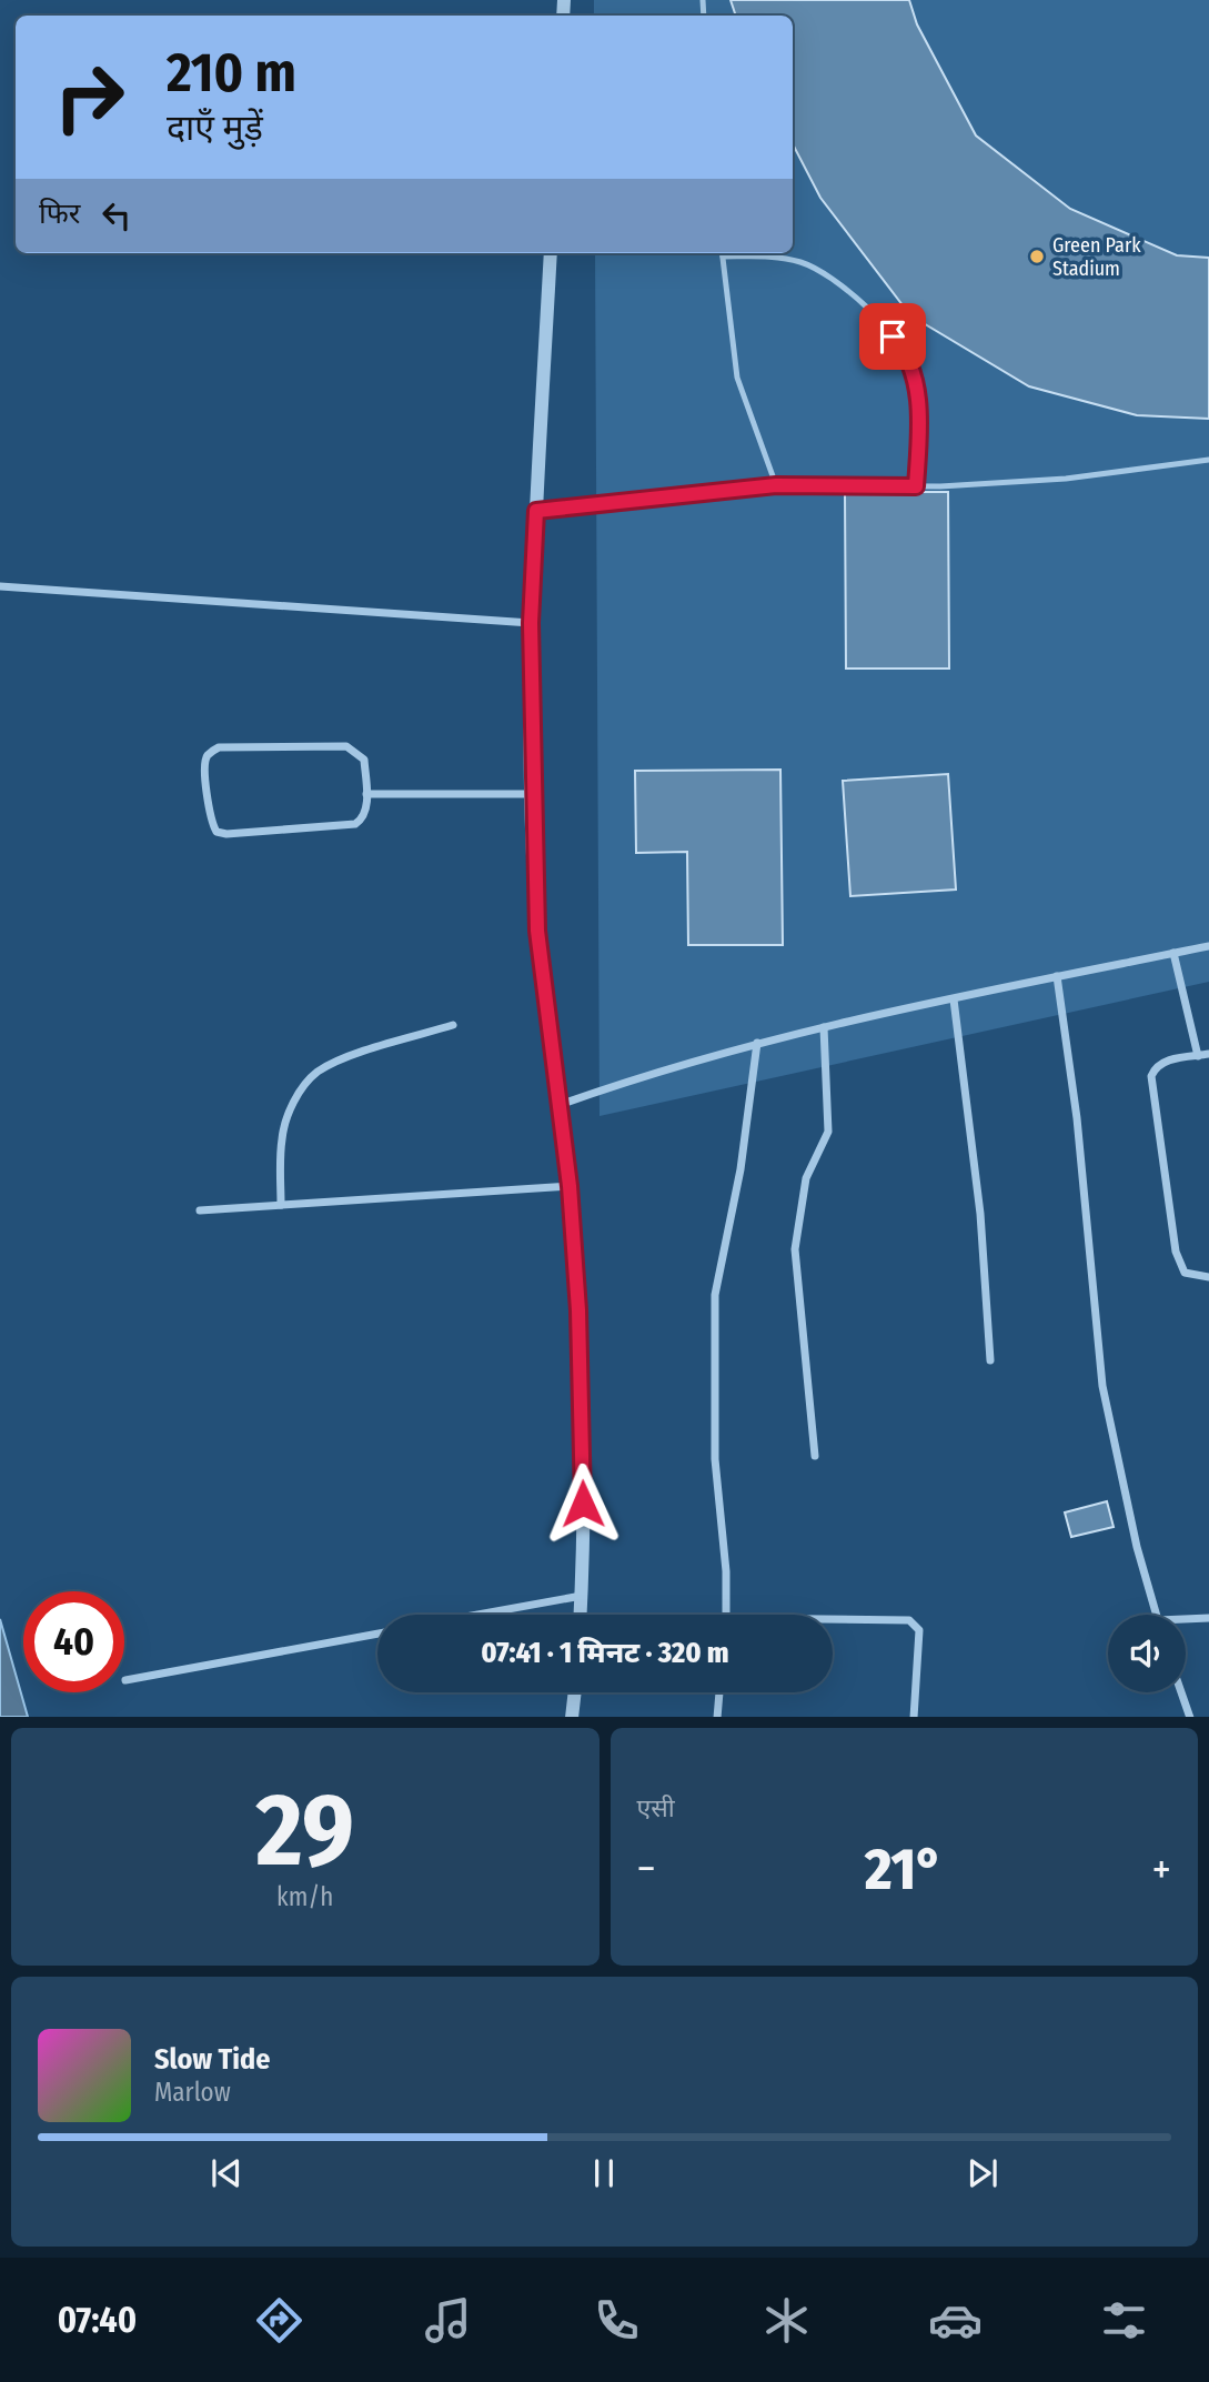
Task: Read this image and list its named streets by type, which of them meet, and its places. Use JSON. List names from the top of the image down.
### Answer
{
  "places": ["Green Park Stadium"],
  "page": {
    "turn": ["210 m", "दाएँ मुड़ें"],
    "then": "फिर",
    "limit": "40",
    "trip": "07:41 · 1 मिनट · 320 m",
    "tile": [
      ["29", "km/h"],
      "एसी"
    ],
    "heat": ["−", "21°", "+"],
    "song": ["Slow Tide", "Marlow"],
    "tabs": "07:40"
  }
}
